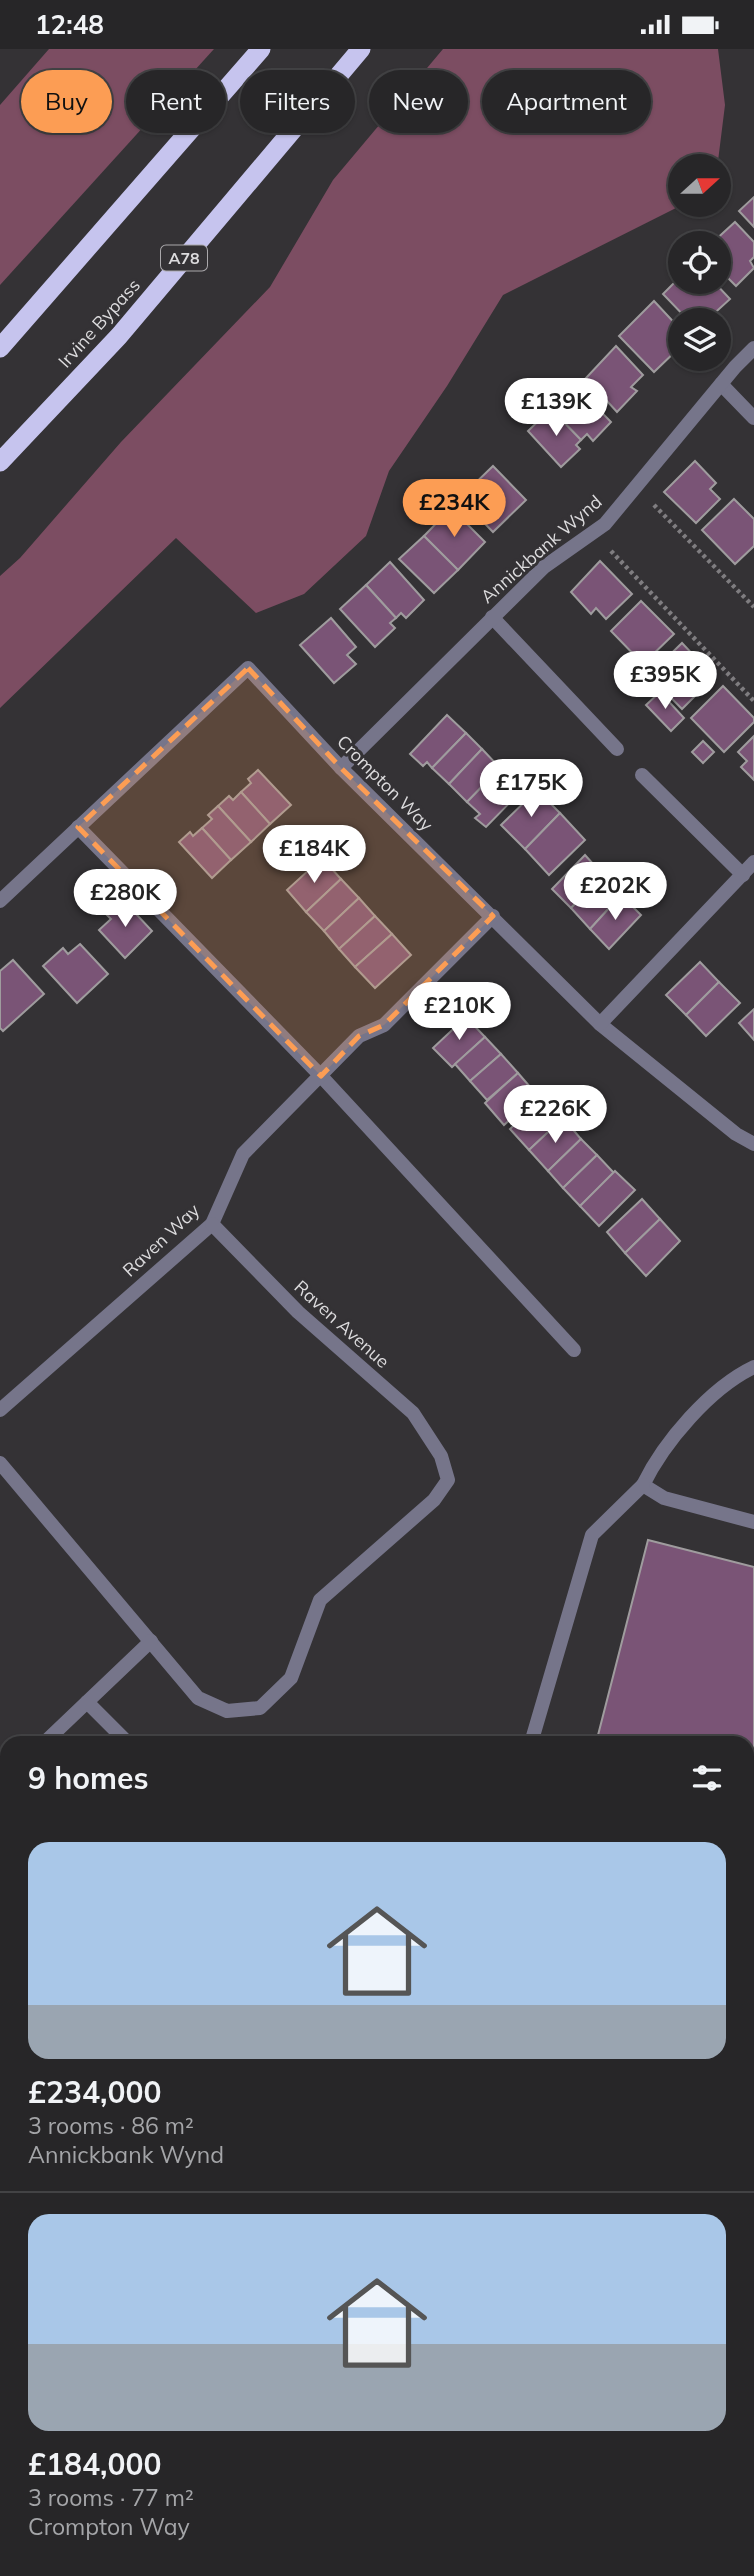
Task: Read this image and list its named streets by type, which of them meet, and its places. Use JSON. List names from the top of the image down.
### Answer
{
  "streets": {
    "highway": ["A78", "Irvine Bypass"],
    "street": [
      "Annickbank Wynd",
      "Crompton Way",
      "Raven Way",
      "Raven Avenue"
    ]
  },
  "crossings": [
    ["Annickbank Wynd", "Crompton Way"],
    ["Crompton Way", "Raven Way"],
    ["Raven Way", "Raven Avenue"]
  ],
  "north": "right",
  "page": {
    "status": "12:48",
    "chip": [
      "Buy",
      "Rent",
      "Filters",
      "New",
      "Apartment"
    ],
    "price": [
      "£139K",
      "£234K",
      "£395K",
      "£175K",
      "£184K",
      "£202K",
      "£280K",
      "£210K",
      "£226K"
    ],
    "heading": "9 homes",
    "list": [
      {
        "name": "£234,000",
        "note": "3 rooms · 86 m² · Annickbank Wynd"
      },
      {
        "name": "£184,000",
        "note": "3 rooms · 77 m² · Crompton Way"
      }
    ]
  }
}
